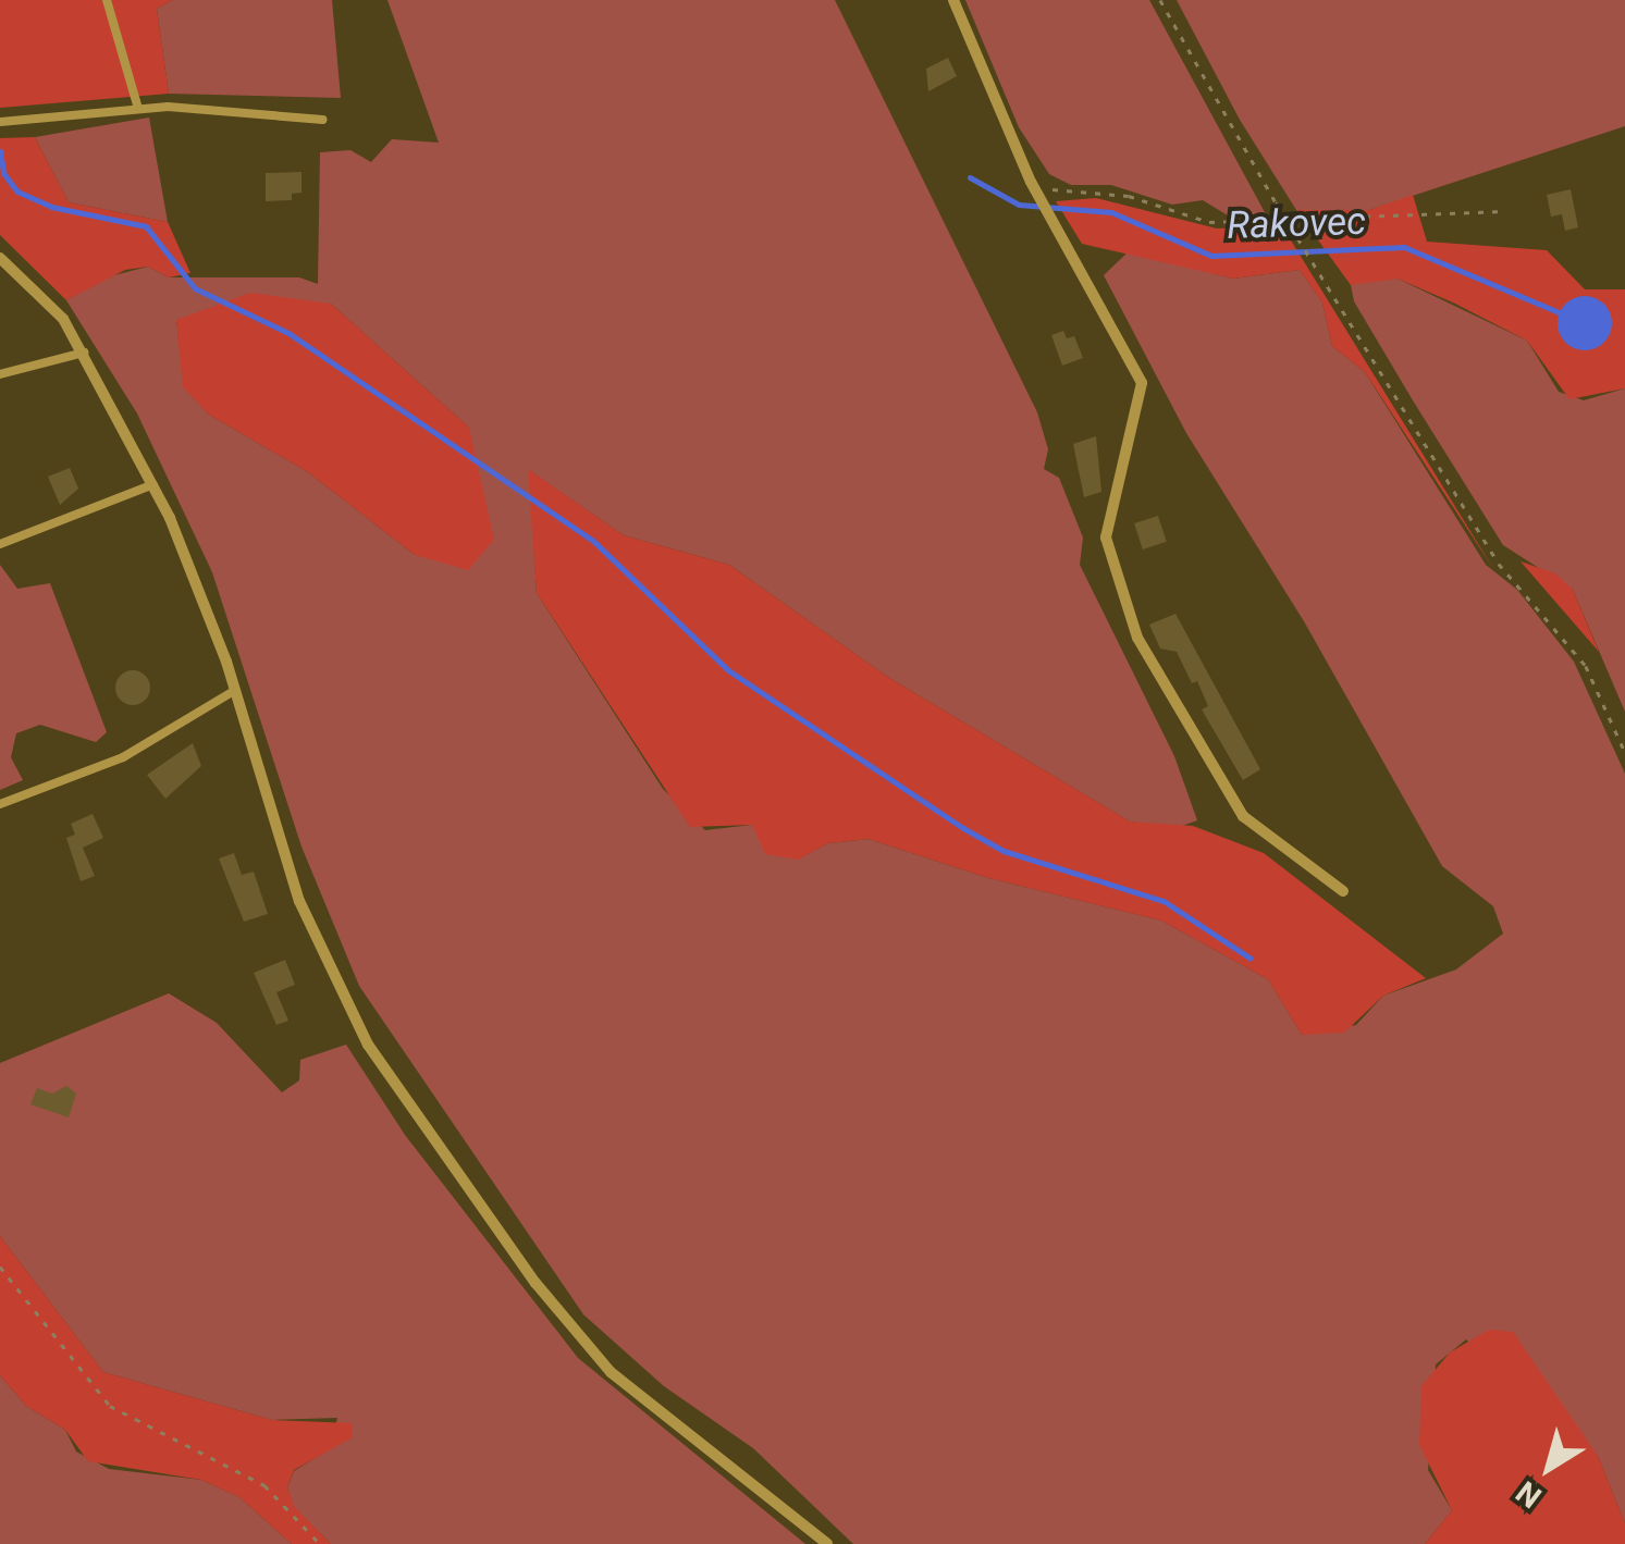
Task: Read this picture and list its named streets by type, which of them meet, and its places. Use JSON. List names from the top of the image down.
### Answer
{
  "water": ["Rakovec"],
  "north": "bottom left"
}
